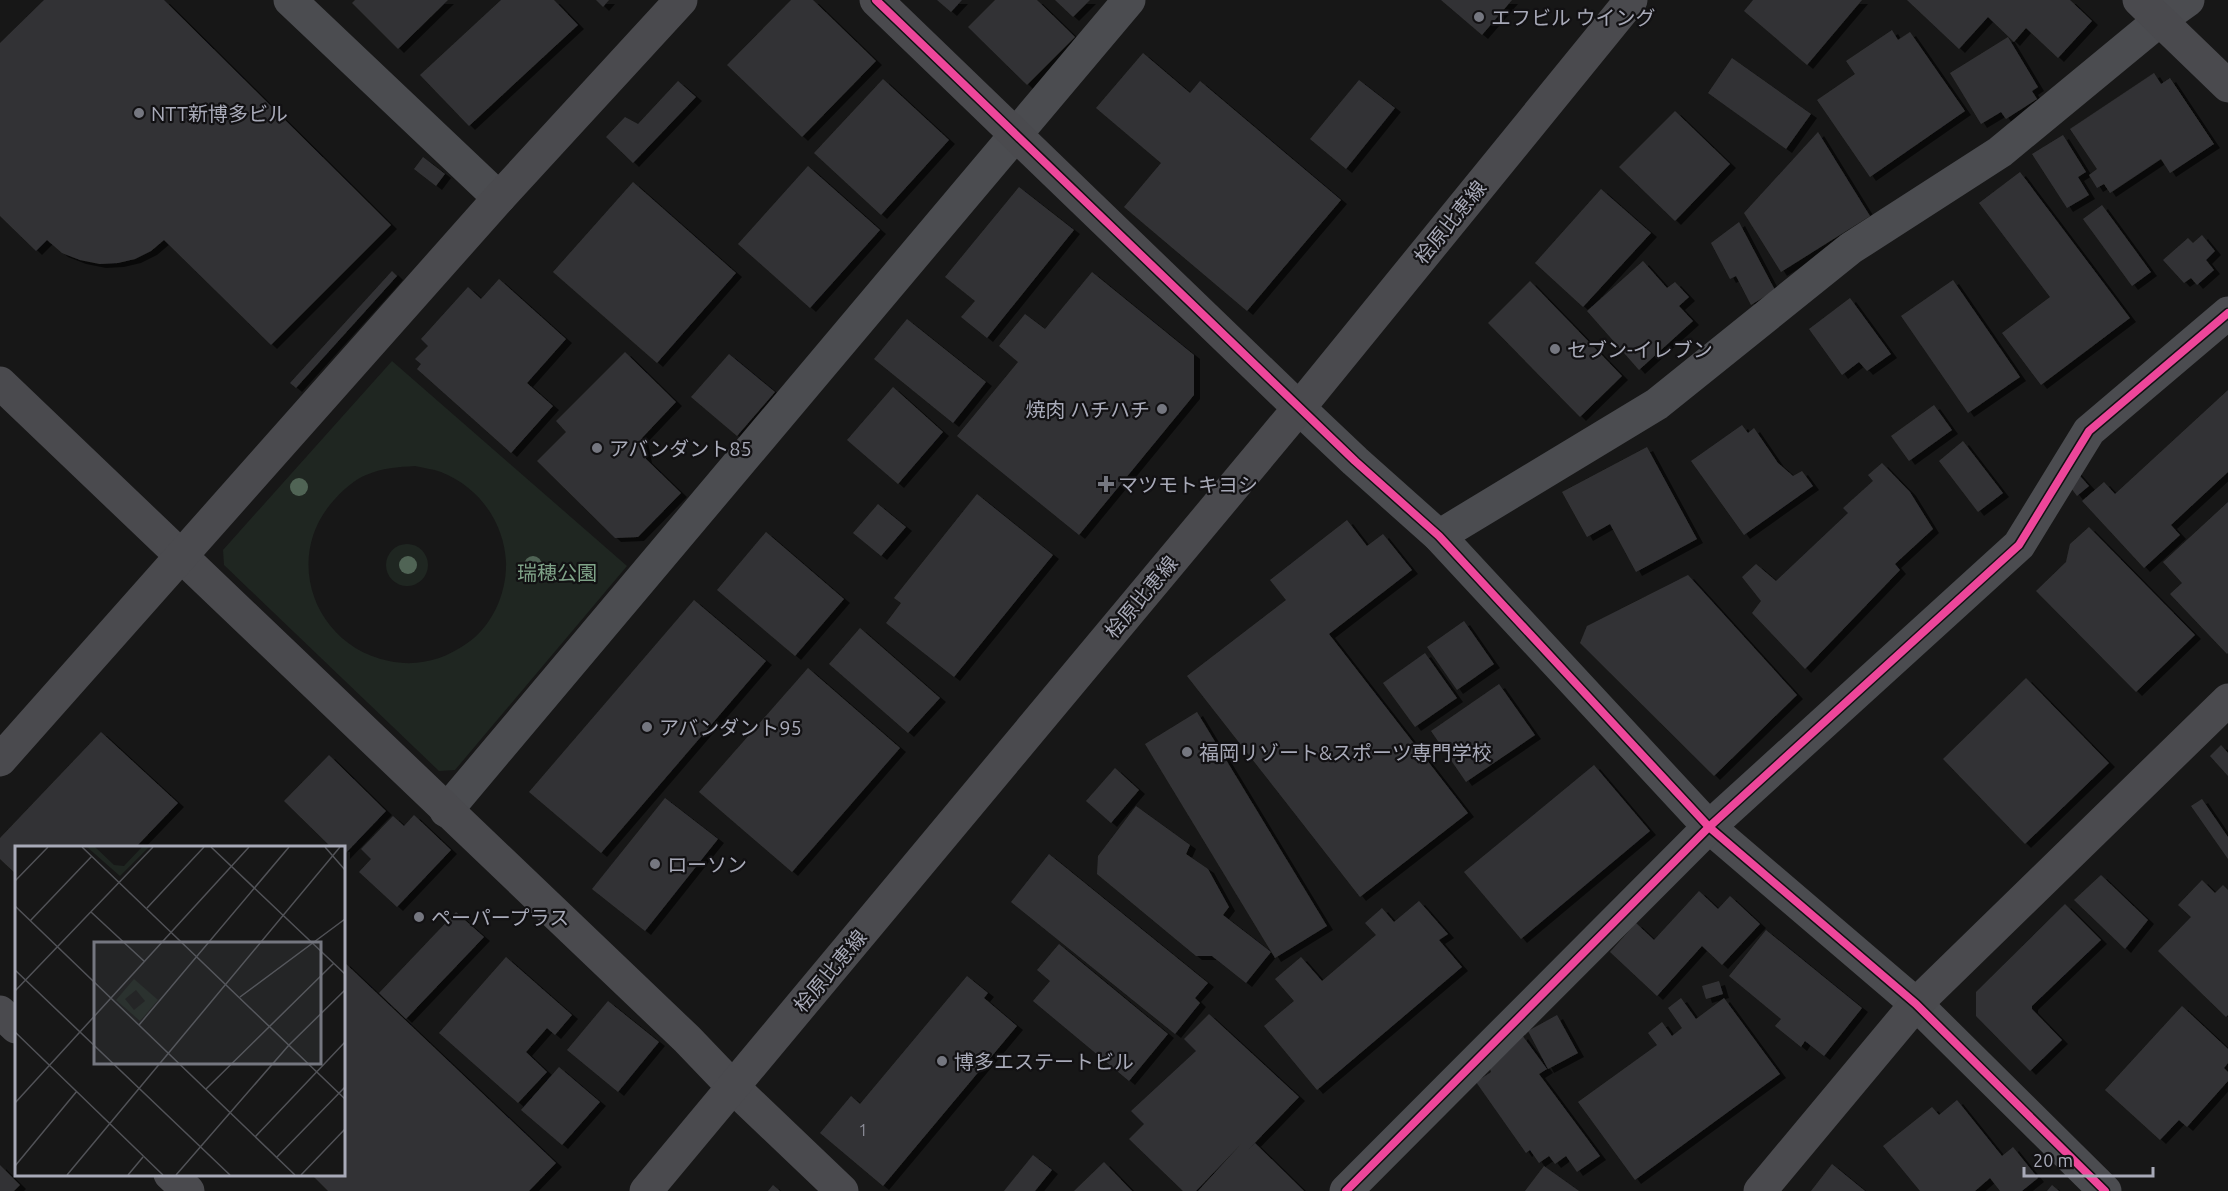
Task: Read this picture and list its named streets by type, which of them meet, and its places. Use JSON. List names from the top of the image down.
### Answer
{
  "streets": {
    "street": ["桧原比恵線"]
  },
  "parks": ["瑞穂公園"],
  "places": {
    "other": [
      "エフビル ウイング",
      "NTT新博多ビル",
      "セブン-イレブン",
      "焼肉 ハチハチ",
      "アバンダント85",
      "アバンダント95",
      "福岡リゾート&スポーツ専門学校",
      "ローソン",
      "ペーパープラス",
      "博多エステートビル"
    ],
    "health": ["マツモトキヨシ"]
  },
  "house_numbers": ["1"],
  "scale_bar": "20 m"
}
